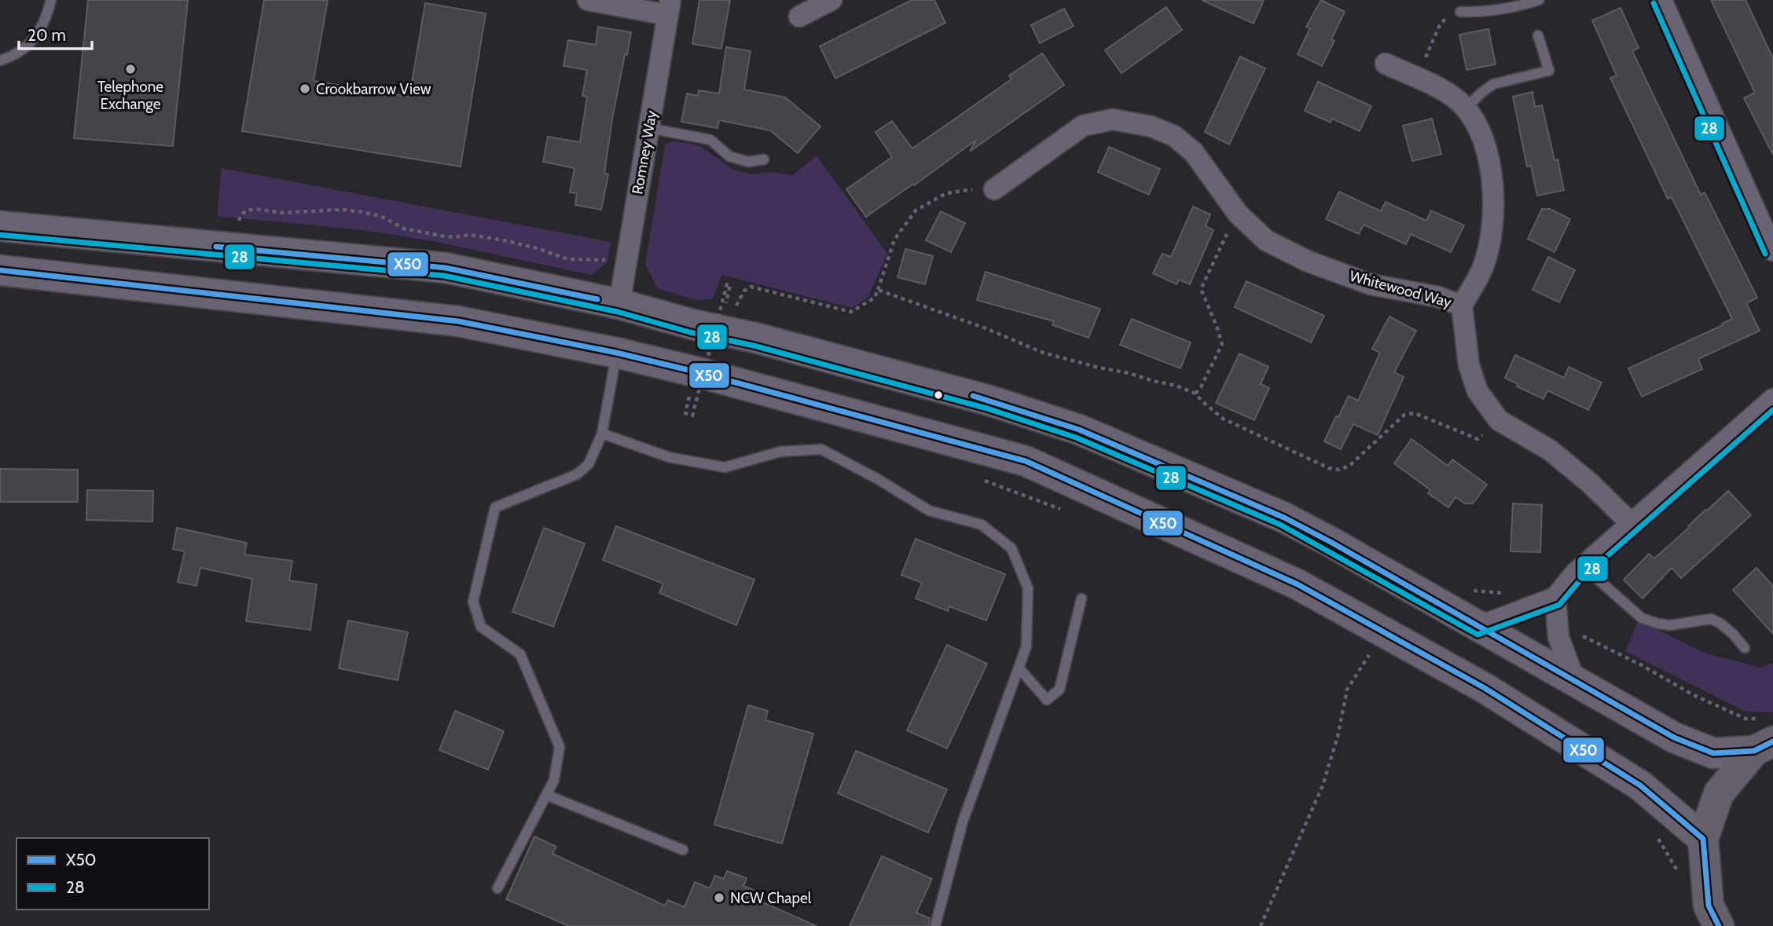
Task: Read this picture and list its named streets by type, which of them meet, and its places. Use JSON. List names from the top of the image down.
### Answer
{
  "streets": {
    "street": ["Romney Way", "Whitewood Way"]
  },
  "places": ["Telephone Exchange", "Crookbarrow View", "NCW Chapel"],
  "lines": ["transit line 28", "transit line X50"],
  "legend": ["X50", "28"],
  "scale_bar": "20 m"
}
